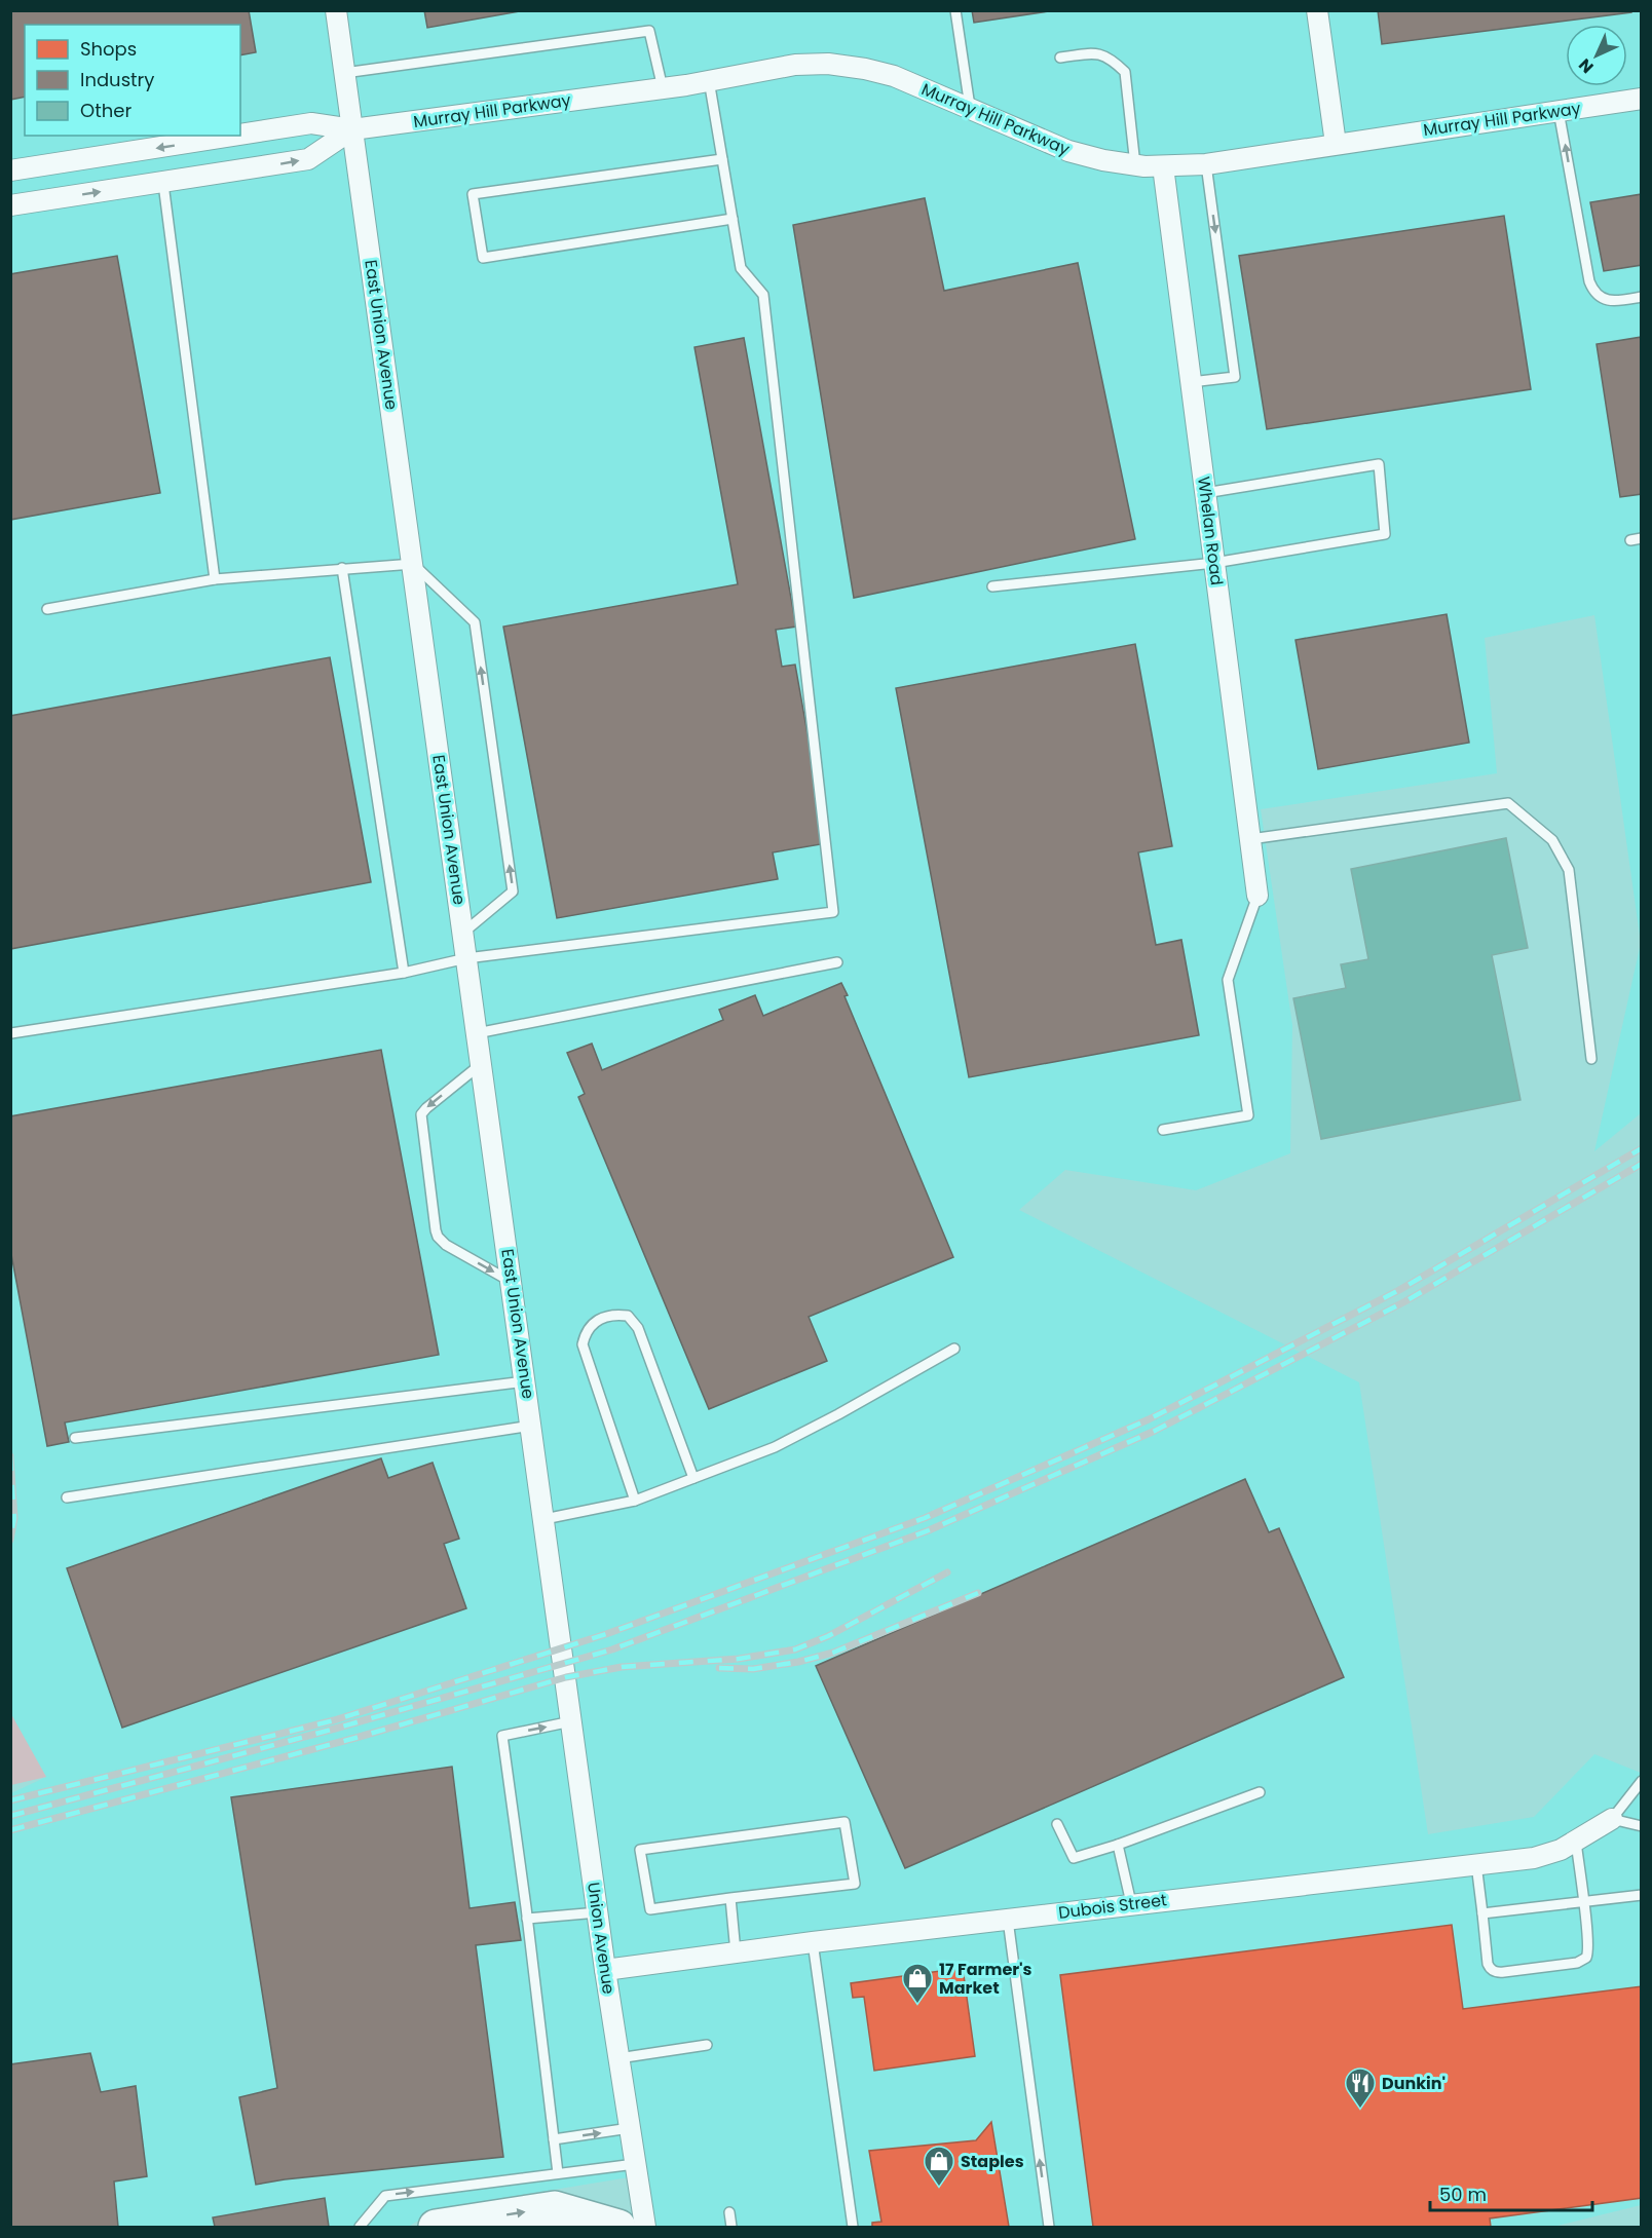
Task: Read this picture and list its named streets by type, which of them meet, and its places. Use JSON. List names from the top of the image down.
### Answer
{
  "streets": {
    "street": [
      "Murray Hill Parkway",
      "East Union Avenue",
      "Whelan Road",
      "Dubois Street",
      "Union Avenue"
    ]
  },
  "crossings": [
    ["Murray Hill Parkway", "East Union Avenue"],
    ["Murray Hill Parkway", "Whelan Road"],
    ["East Union Avenue", "Union Avenue"],
    ["Dubois Street", "Union Avenue"]
  ],
  "places": {
    "shop": ["17 Farmer's Market", "Staples"],
    "restaurant": ["Dunkin'"]
  },
  "legend": ["Shops", "Industry", "Other"],
  "scale_bar": "50 m",
  "north": "bottom left"
}
